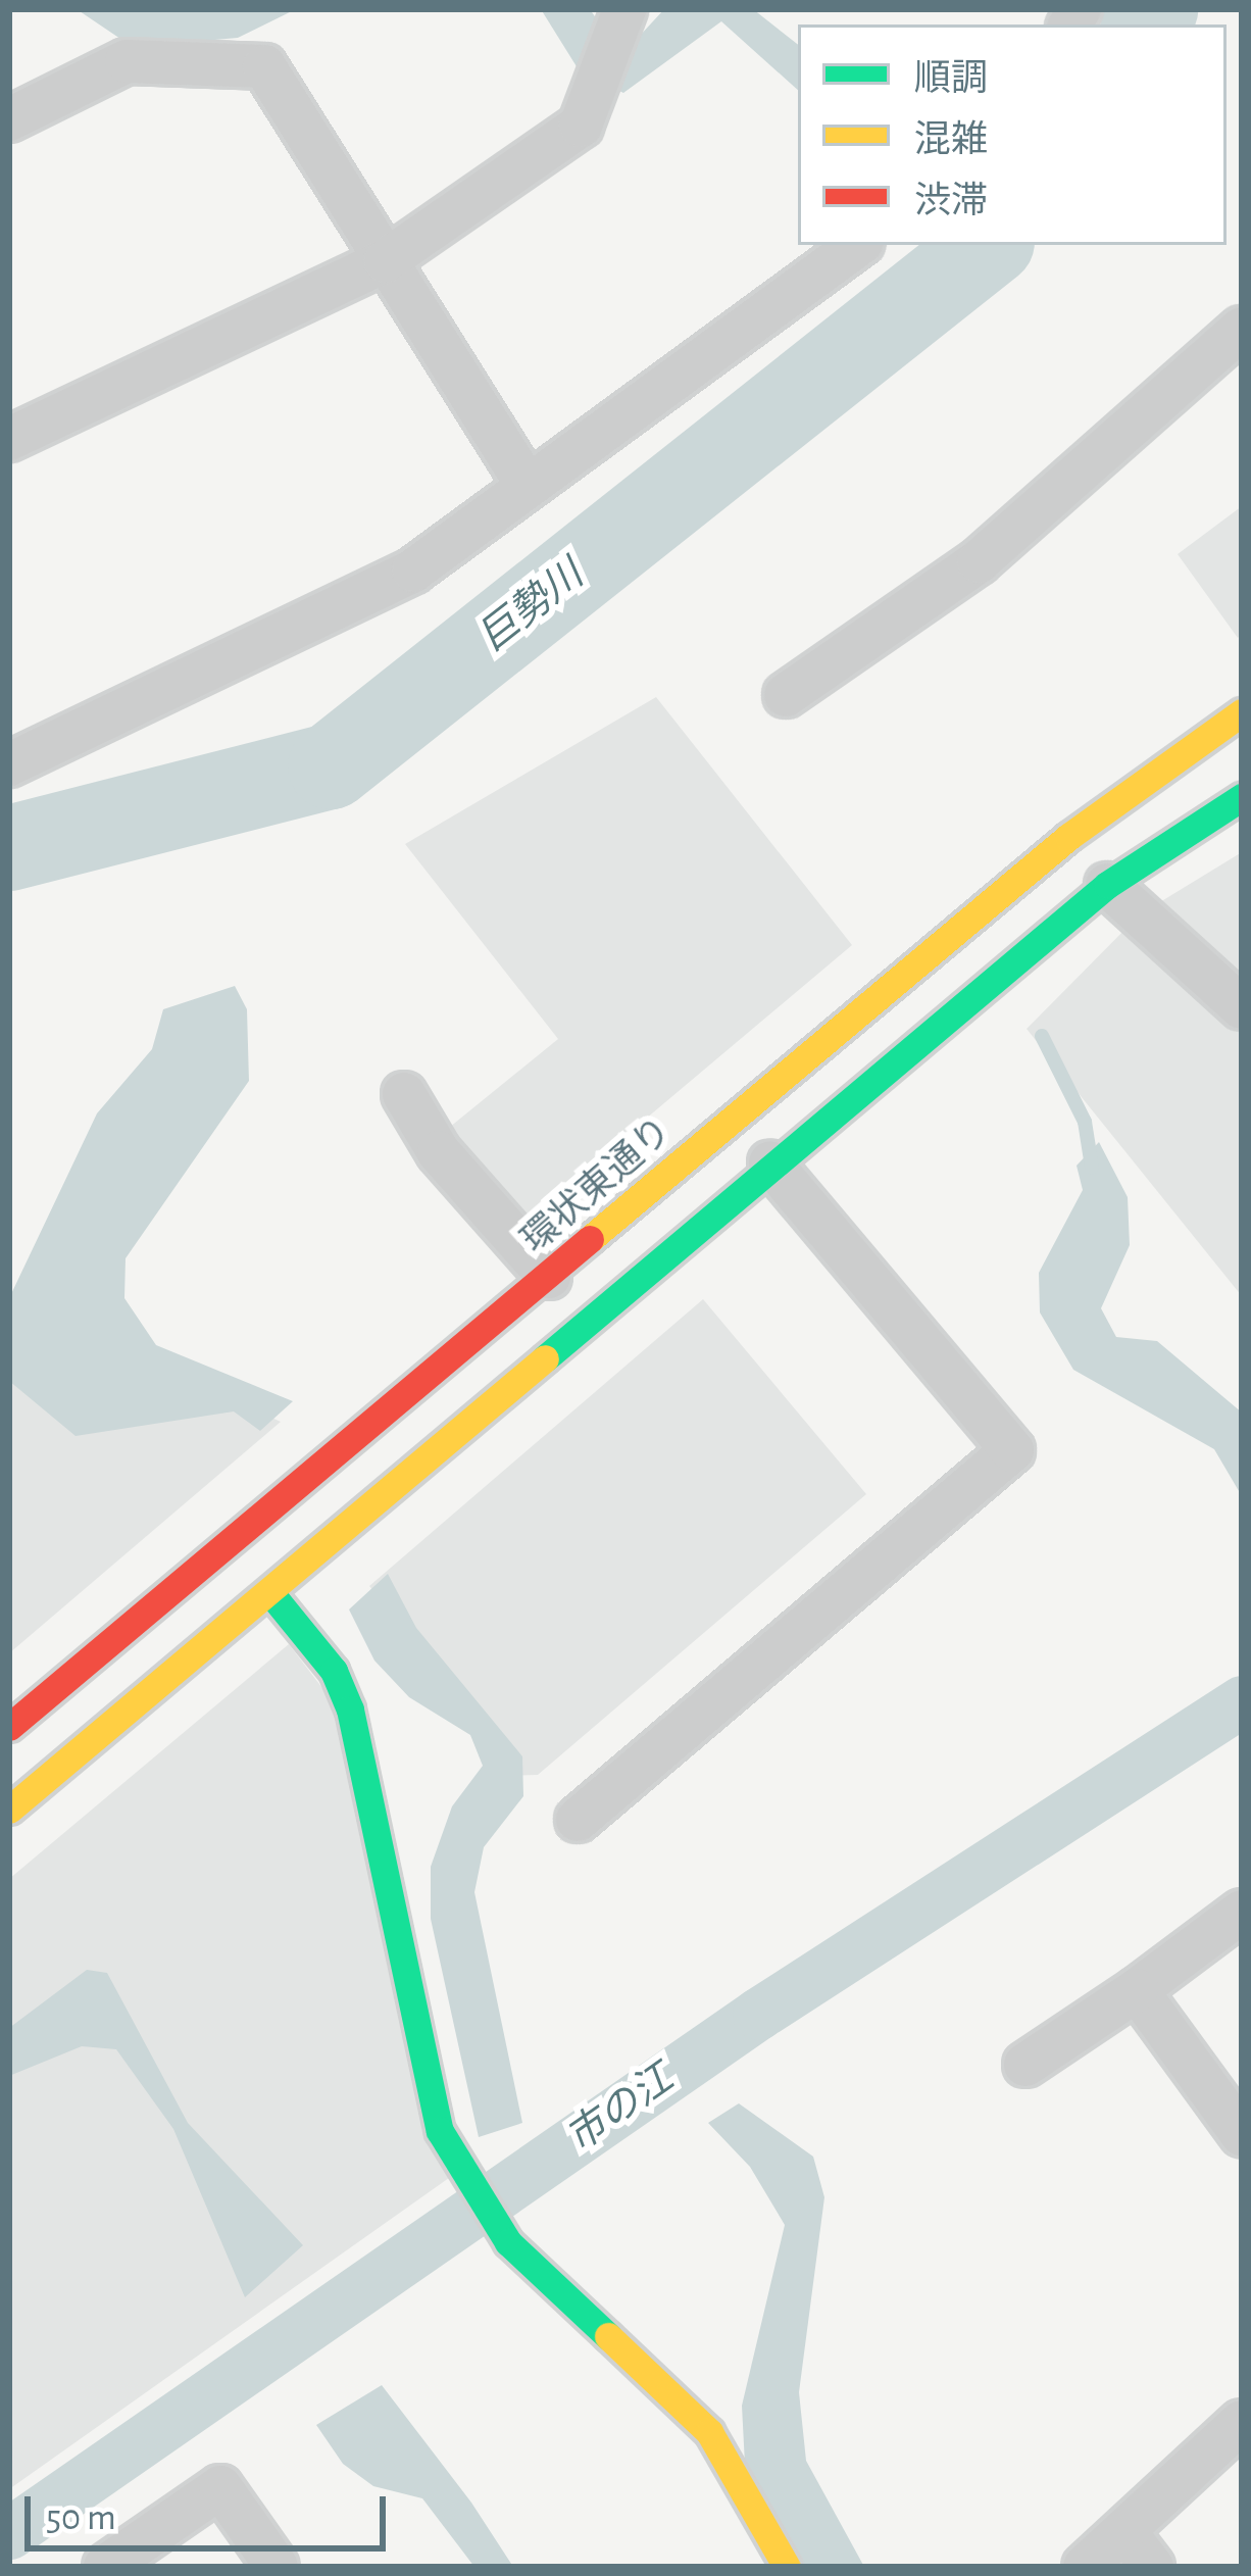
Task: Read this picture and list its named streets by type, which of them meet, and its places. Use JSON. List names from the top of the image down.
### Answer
{
  "streets": {
    "main road": ["環状東通り"]
  },
  "water": ["巨勢川", "市の江"],
  "legend": ["順調", "混雑", "渋滞"],
  "scale_bar": "50 m"
}
